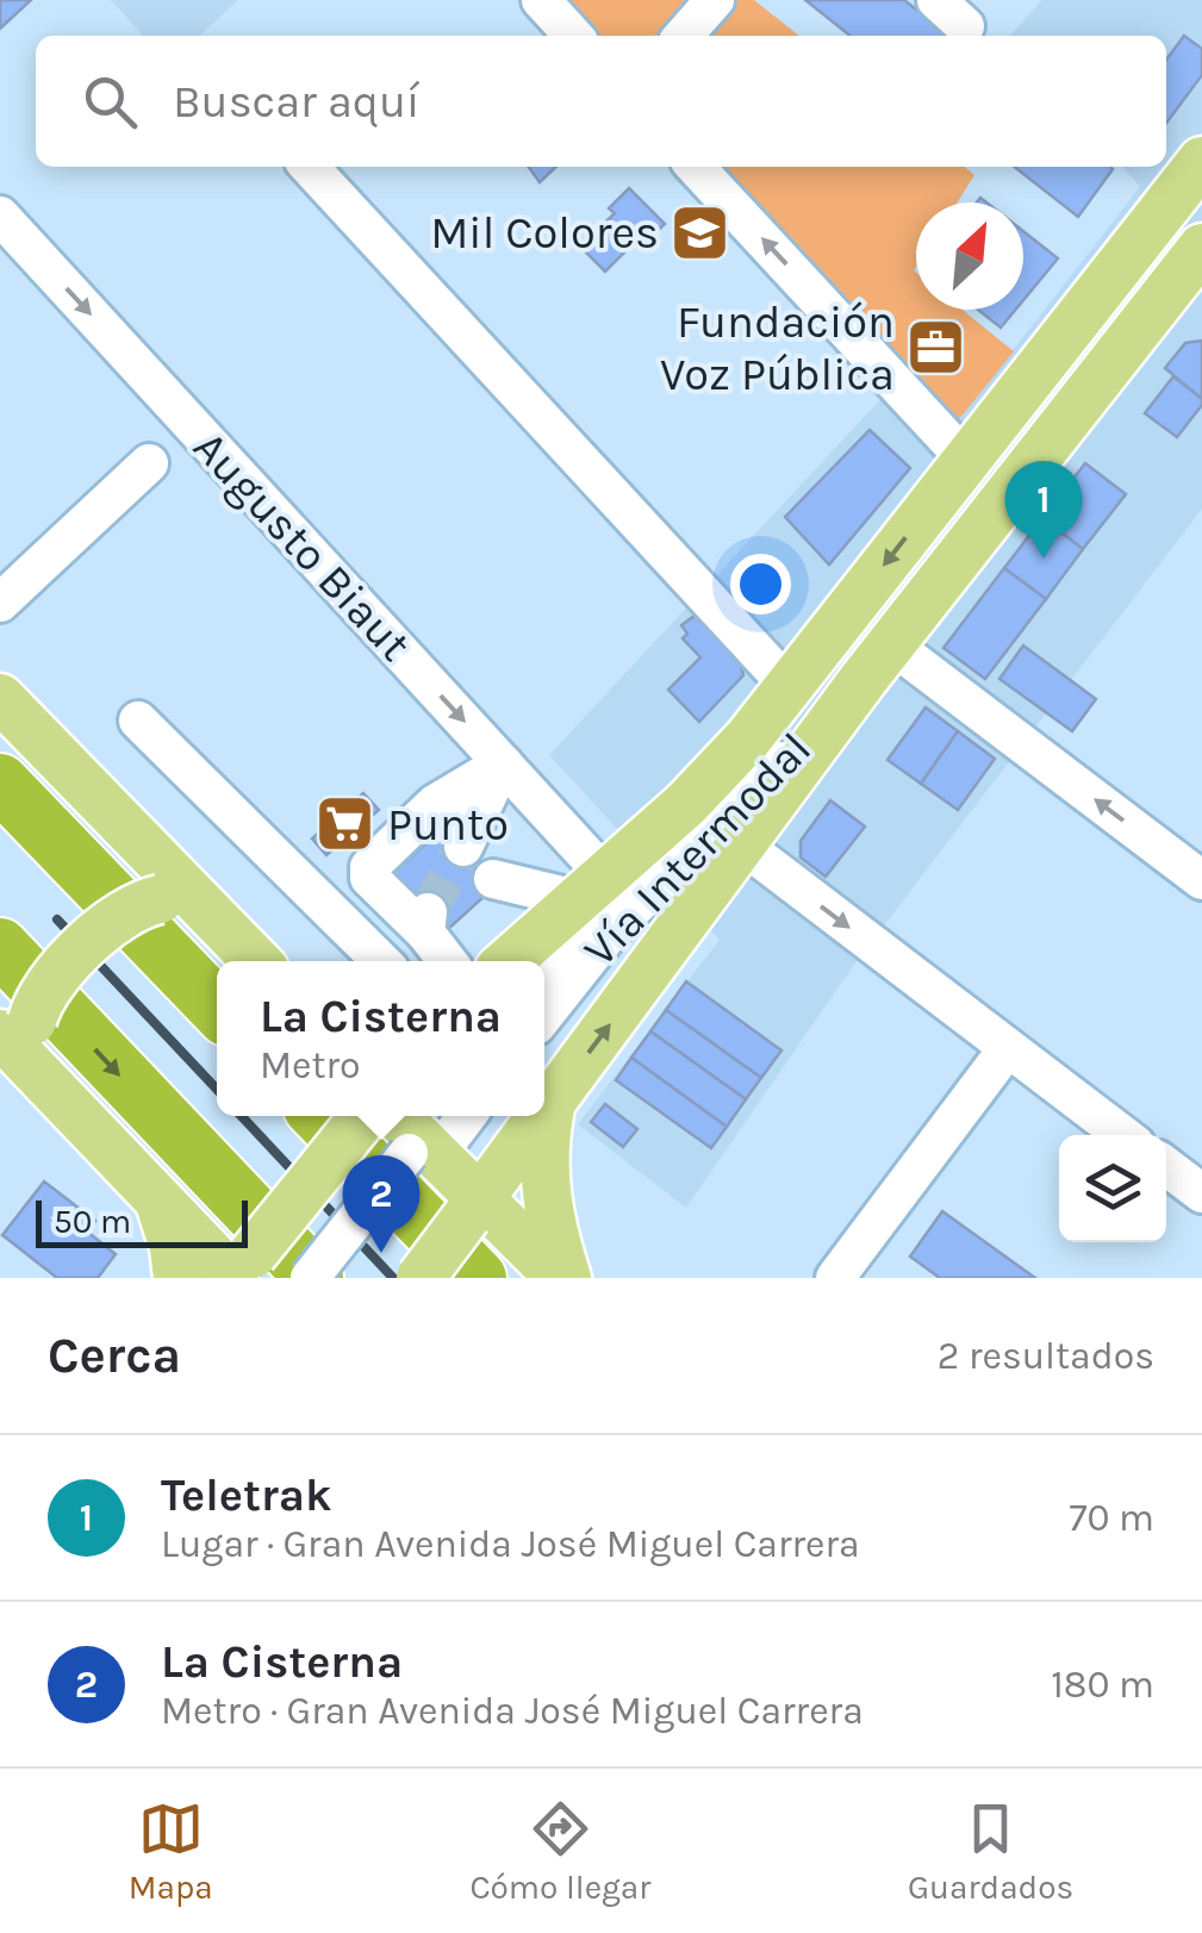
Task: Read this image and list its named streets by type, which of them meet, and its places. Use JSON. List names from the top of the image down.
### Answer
{
  "streets": {
    "street": ["Augusto Biaut", "Vía Intermodal"]
  },
  "places": {
    "school or university": ["Mil Colores"],
    "office": ["Fundación Voz Pública"],
    "supermarket": ["Punto"]
  },
  "scale_bar": "50 m",
  "north": "top right",
  "page": {
    "search": "Buscar aquí",
    "pins": ["1", "2"],
    "popup": ["La Cisterna", "Metro"],
    "scale": "50 m",
    "heading": ["Cerca", "2 resultados"],
    "list": [
      {
        "mark": "1",
        "name": "Teletrak",
        "note": "Lugar · Gran Avenida José Miguel Carrera",
        "value": "70 m"
      },
      {
        "mark": "2",
        "name": "La Cisterna",
        "note": "Metro · Gran Avenida José Miguel Carrera",
        "value": "180 m"
      }
    ],
    "nav": ["Mapa", "Cómo llegar", "Guardados"]
  }
}
